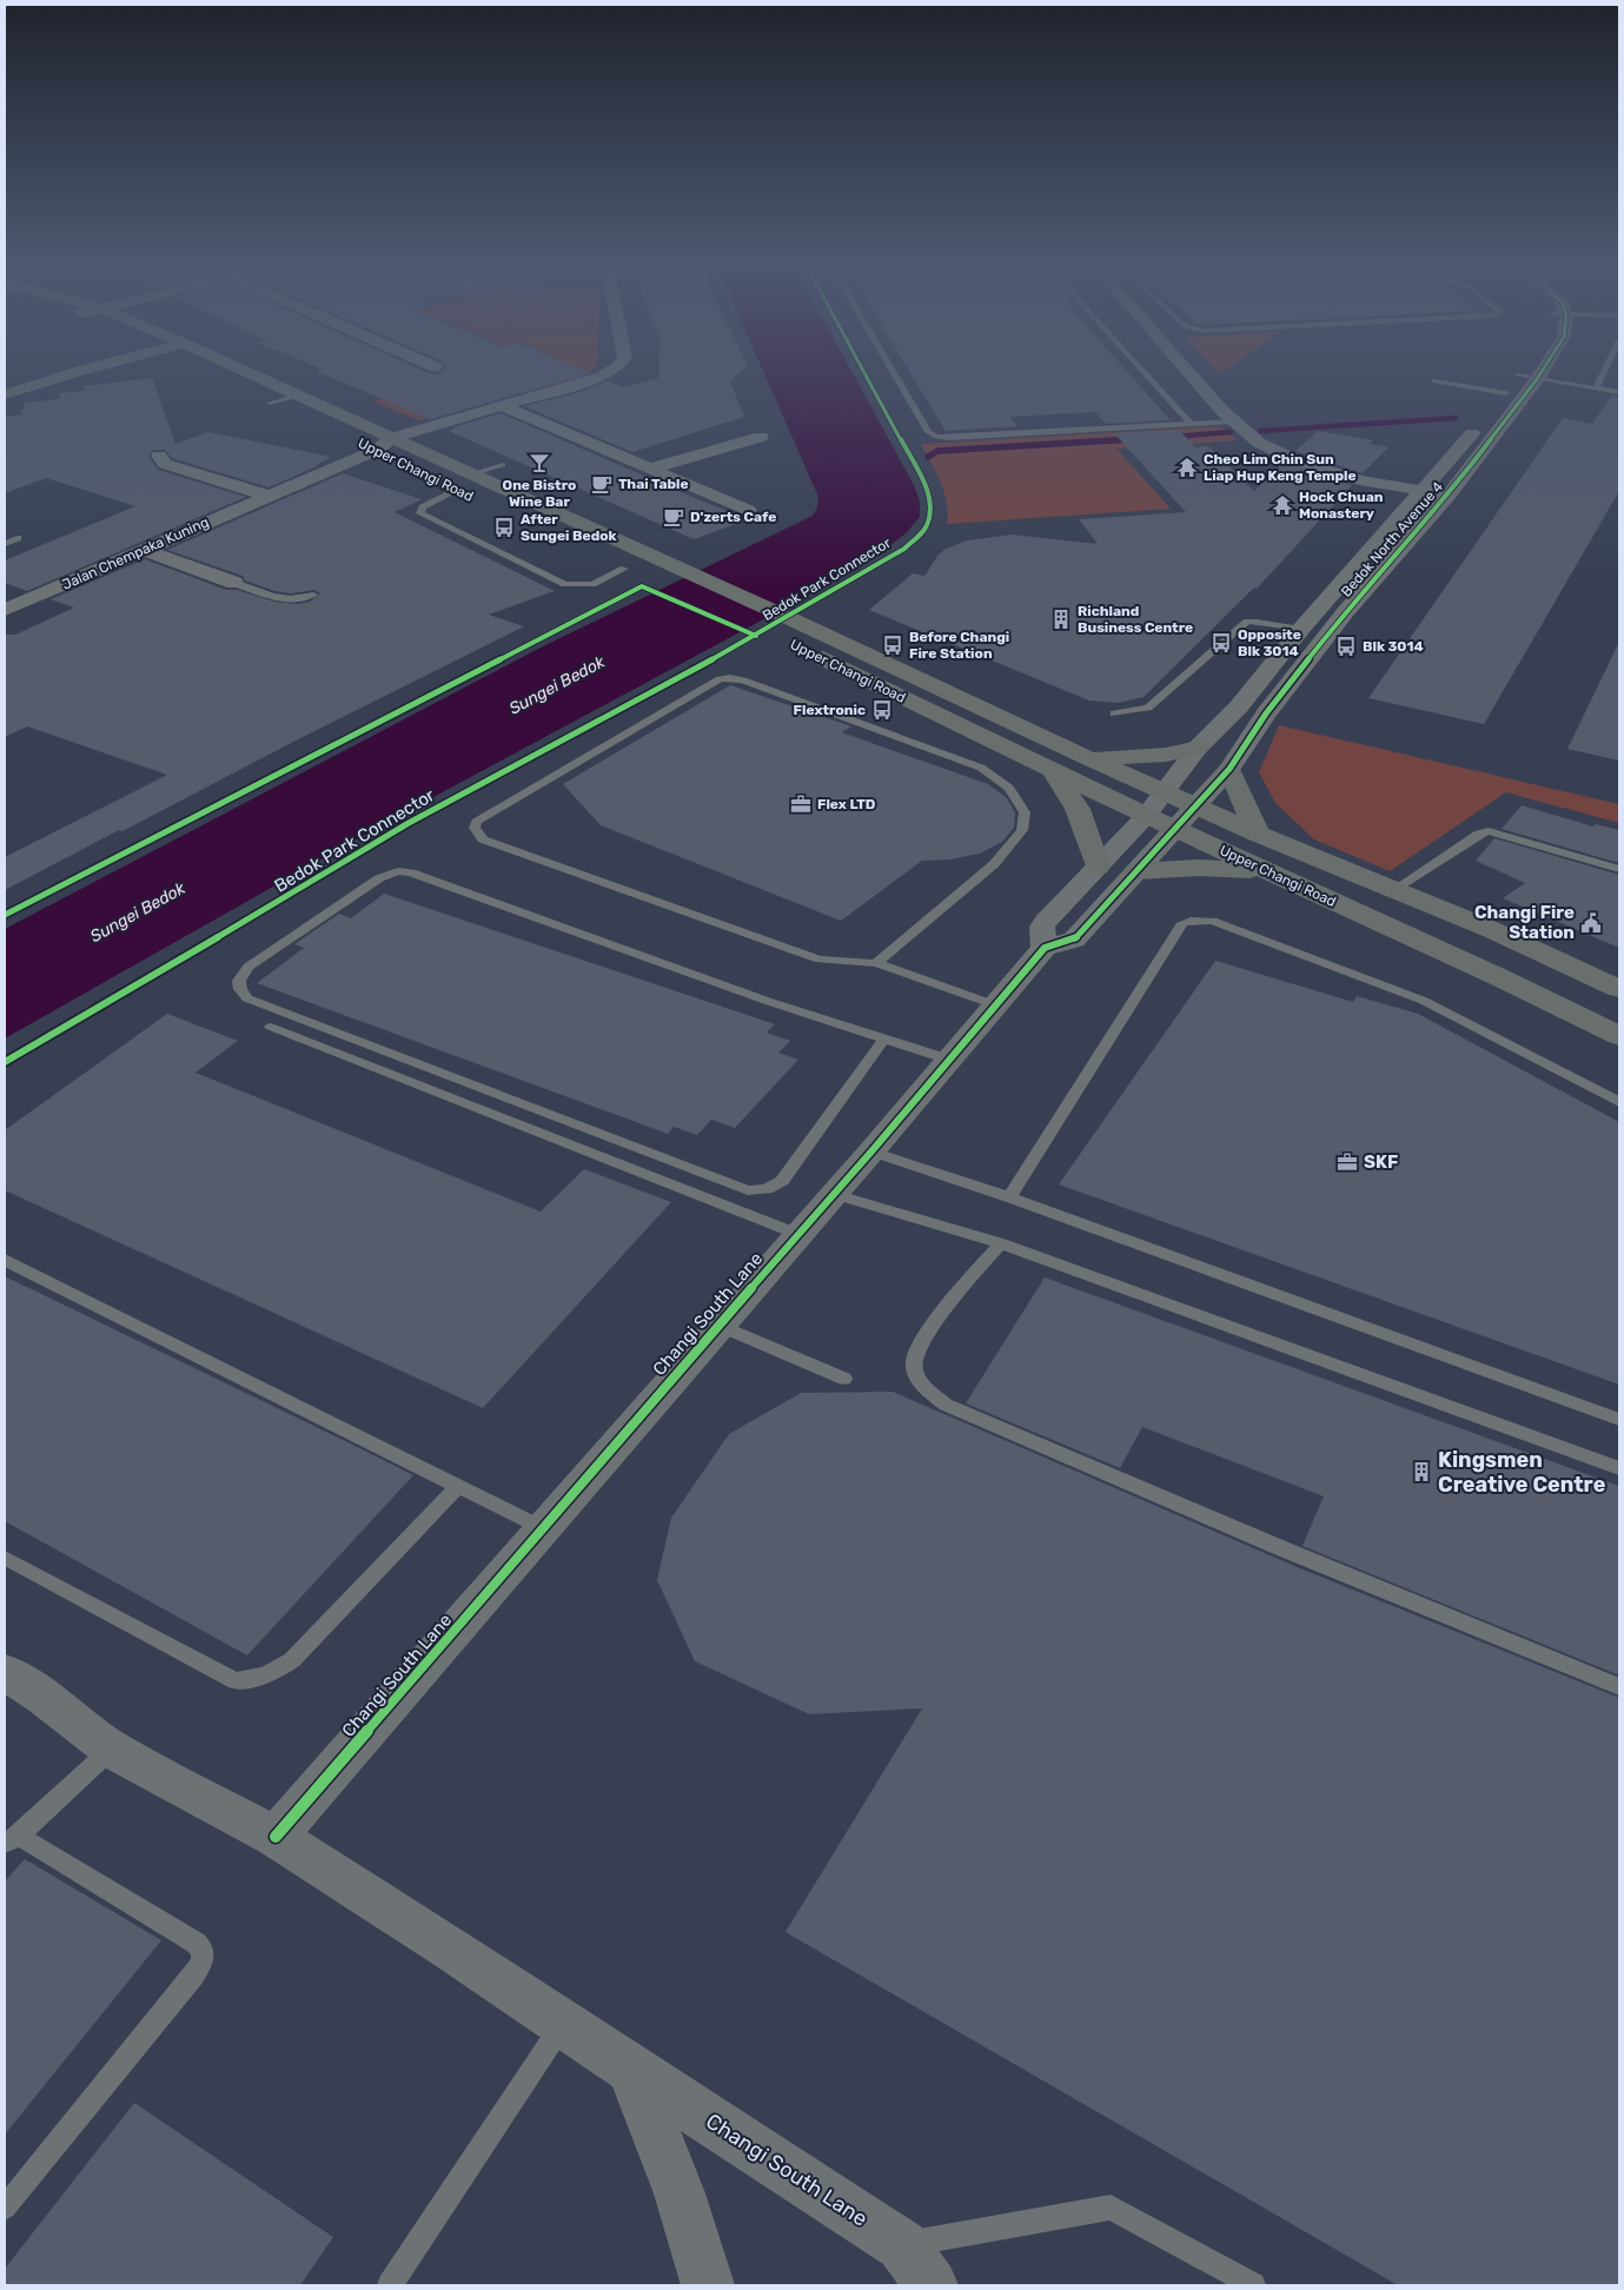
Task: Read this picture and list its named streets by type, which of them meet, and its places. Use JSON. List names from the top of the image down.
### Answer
{
  "streets": {
    "street": [
      "Upper Changi Road",
      "Bedok North Avenue 4",
      "Jalan Chempaka Kuning",
      "Changi South Lane"
    ],
    "cycle path": ["Bedok Park Connector"]
  },
  "crossings": [
    ["Upper Changi Road", "Bedok North Avenue 4"],
    ["Upper Changi Road", "Jalan Chempaka Kuning"]
  ],
  "water": ["Sungei Bedok"],
  "places": {
    "bar": ["One Bistro Wine Bar"],
    "temple": ["Cheo Lim Chin Sun Liap Hup Keng Temple", "Hock Chuan Monastery"],
    "cafe": ["Thai Table", "D'zerts Cafe"],
    "bus stop": [
      "After Sungei Bedok",
      "Opposite Blk 3014",
      "Before Changi Fire Station",
      "Blk 3014",
      "Flextronic"
    ],
    "building": ["Richland Business Centre", "Kingsmen Creative Centre"],
    "office": ["Flex LTD", "SKF"],
    "public building": ["Changi Fire Station"]
  }
}
